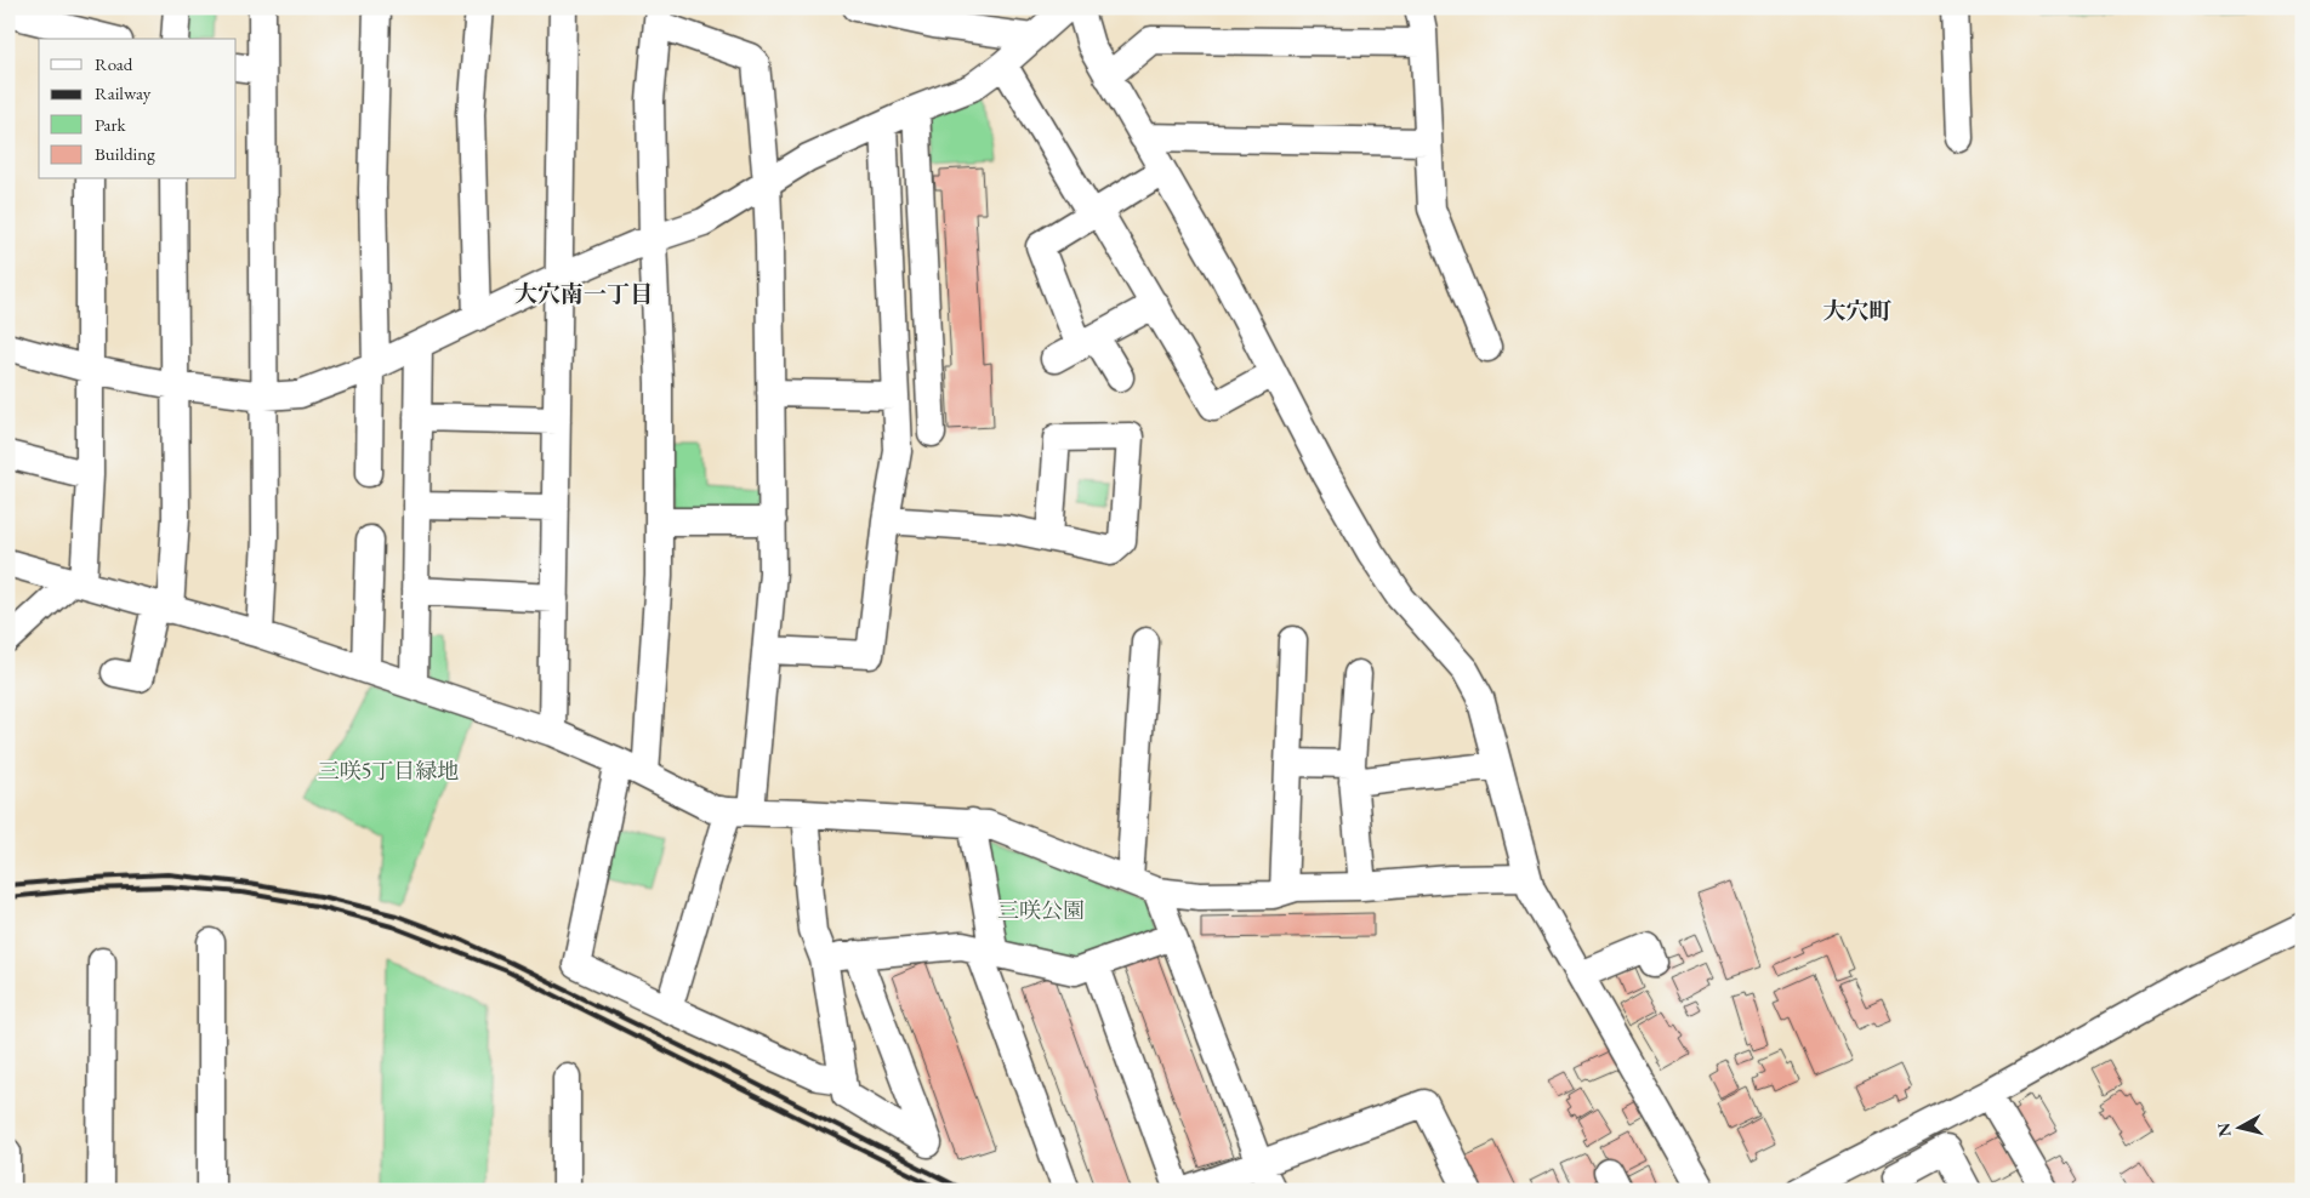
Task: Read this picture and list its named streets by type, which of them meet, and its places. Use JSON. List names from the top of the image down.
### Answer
{
  "districts": ["大穴南一丁目", "大穴町"],
  "parks": ["三咲5丁目緑地", "三咲公園"],
  "legend": [
    "Road",
    "Railway",
    "Park",
    "Building"
  ],
  "north": "left"
}
